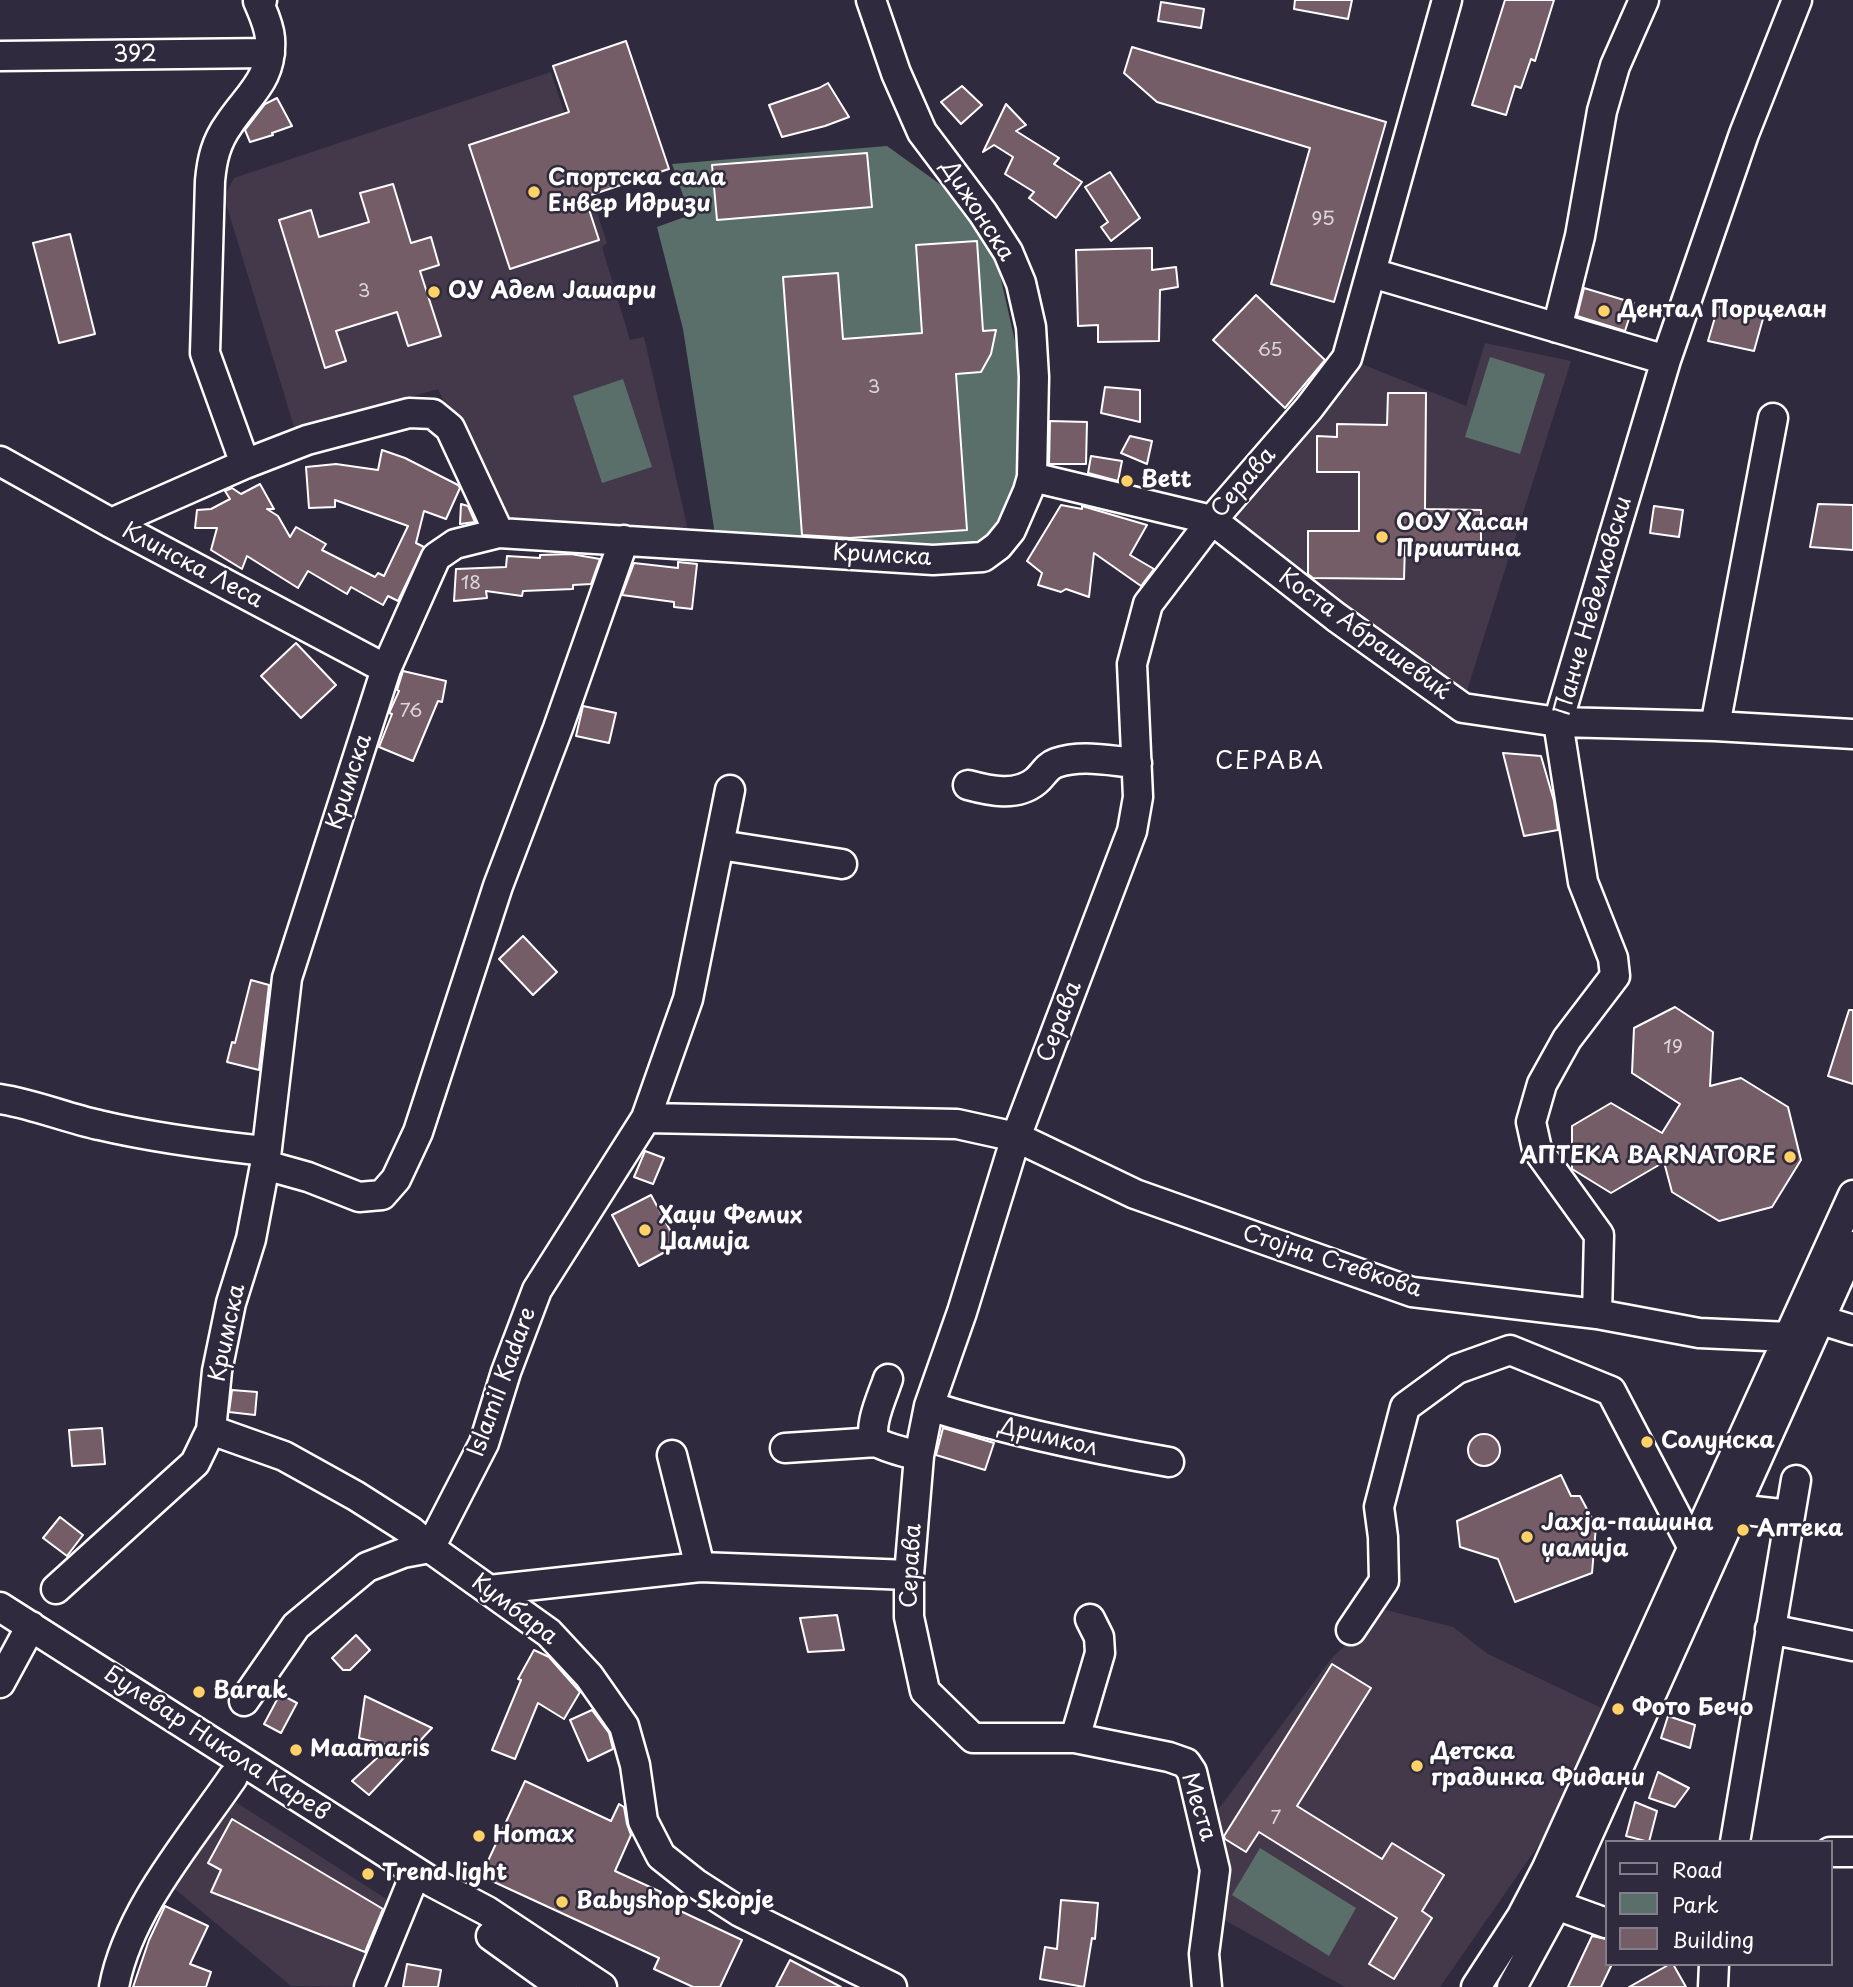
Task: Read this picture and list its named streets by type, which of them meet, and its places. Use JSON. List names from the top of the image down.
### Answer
{
  "streets": {
    "street": [
      "392",
      "Дижонска",
      "Серава",
      "Кримска",
      "Клинска Леса",
      "Панче Неделковски",
      "Коста Абрашевиќ",
      "Стојна Стевкова",
      "Islamil Kadare",
      "Дримкол",
      "Кумбара",
      "Булевар Никола Карев",
      "Места"
    ]
  },
  "crossings": [
    ["Дижонска", "Кримска"],
    ["Дижонска", "Коста Абрашевиќ"],
    ["Серава", "Коста Абрашевиќ"],
    ["Серава", "Стојна Стевкова"],
    ["Серава", "Дримкол"],
    ["Серава", "Места"],
    ["Кримска", "Клинска Леса"],
    ["Кримска", "Коста Абрашевиќ"],
    ["Кримска", "Кумбара"],
    ["Панче Неделковски", "Коста Абрашевиќ"],
    ["Панче Неделковски", "Стојна Стевкова"],
    ["Стојна Стевкова", "Islamil Kadare"],
    ["Islamil Kadare", "Кумбара"]
  ],
  "districts": ["СЕРАВА"],
  "places": [
    "Спортска сала Енвер Идризи",
    "ОУ Адем Јашари",
    "Дентал Порцелан",
    "Bett",
    "ООУ Хасан Приштина",
    "АПТЕКА BARNATORE",
    "Хаџи Фемих Џамија",
    "Солунска",
    "Аптека",
    "Јахја-пашина џамија",
    "Barak",
    "Фото Бечо",
    "Maamaris",
    "Детска градинка Фидани",
    "Homax",
    "Trend light",
    "Babyshop Skopje"
  ],
  "house_numbers": [
    "95",
    "3",
    "65",
    "3",
    "18",
    "76",
    "19",
    "7"
  ],
  "legend": ["Road", "Park", "Building"]
}
